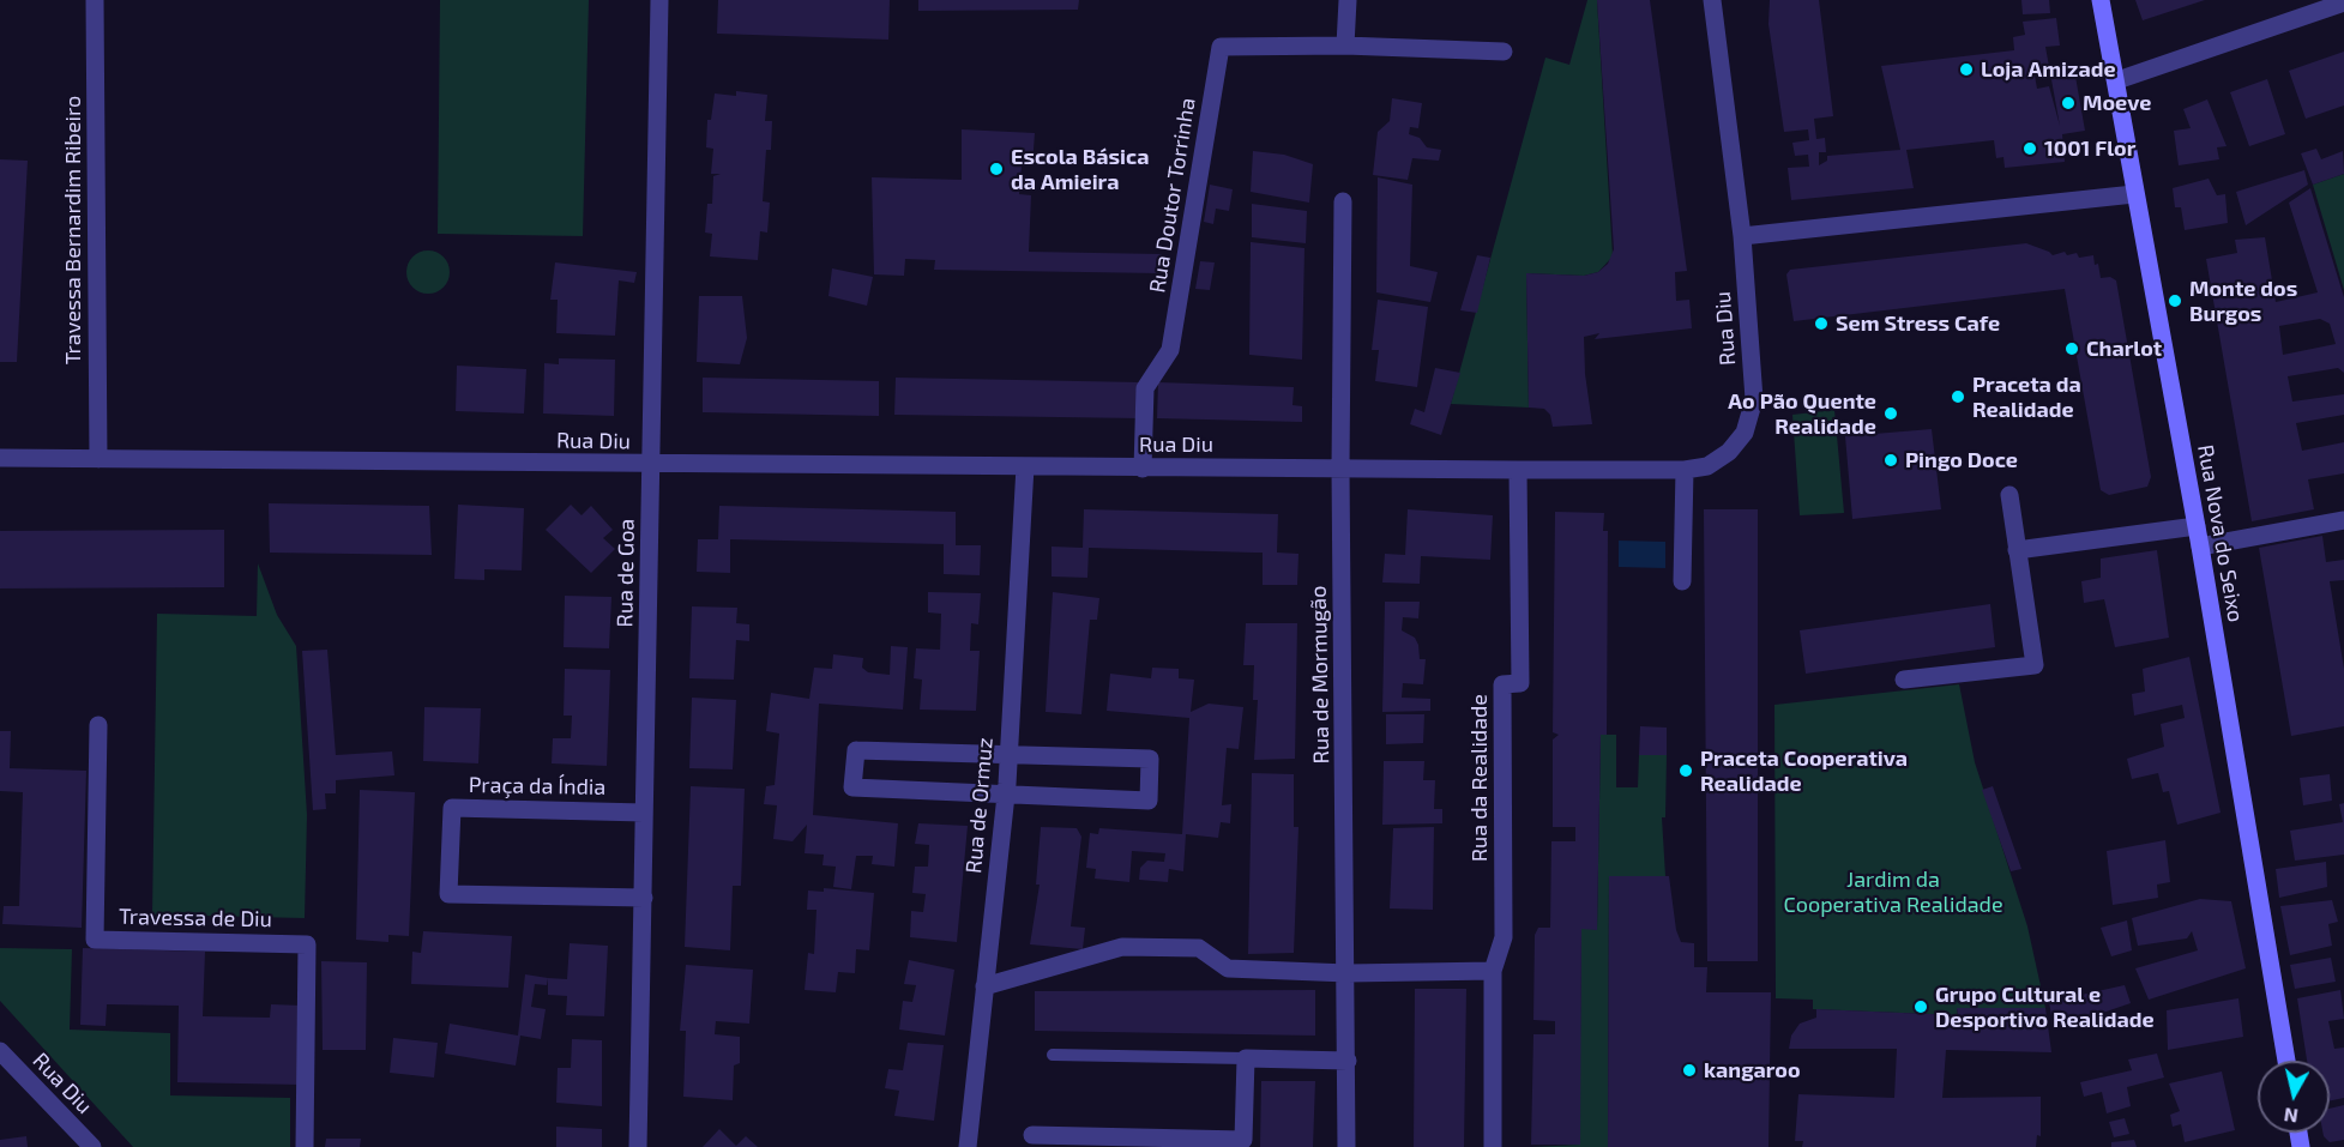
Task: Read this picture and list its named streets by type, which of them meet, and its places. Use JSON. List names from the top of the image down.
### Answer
{
  "streets": {
    "main road": ["Rua Nova do Seixo"],
    "street": [
      "Rua Doutor Torrinha",
      "Travessa Bernardim Ribeiro",
      "Rua Diu",
      "Rua de Goa",
      "Rua de Mormugão",
      "Rua da Realidade",
      "Praça da Índia",
      "Rua de Ormuz",
      "Travessa de Diu"
    ]
  },
  "crossings": [
    ["Rua Doutor Torrinha", "Rua Diu"],
    ["Travessa Bernardim Ribeiro", "Rua Diu"],
    ["Rua Diu", "Rua de Goa"],
    ["Rua Diu", "Rua de Mormugão"],
    ["Rua Diu", "Rua da Realidade"],
    ["Rua Diu", "Rua de Ormuz"],
    ["Rua de Goa", "Praça da Índia"]
  ],
  "parks": ["Jardim da Cooperativa Realidade"],
  "places": [
    "Loja Amizade",
    "Moeve",
    "1001 Flor",
    "Escola Básica da Amieira",
    "Monte dos Burgos",
    "Sem Stress Cafe",
    "Charlot",
    "Praceta da Realidade",
    "Ao Pão Quente Realidade",
    "Pingo Doce",
    "Praceta Cooperativa Realidade",
    "Grupo Cultural e Desportivo Realidade",
    "kangaroo"
  ],
  "north": "bottom"
}
